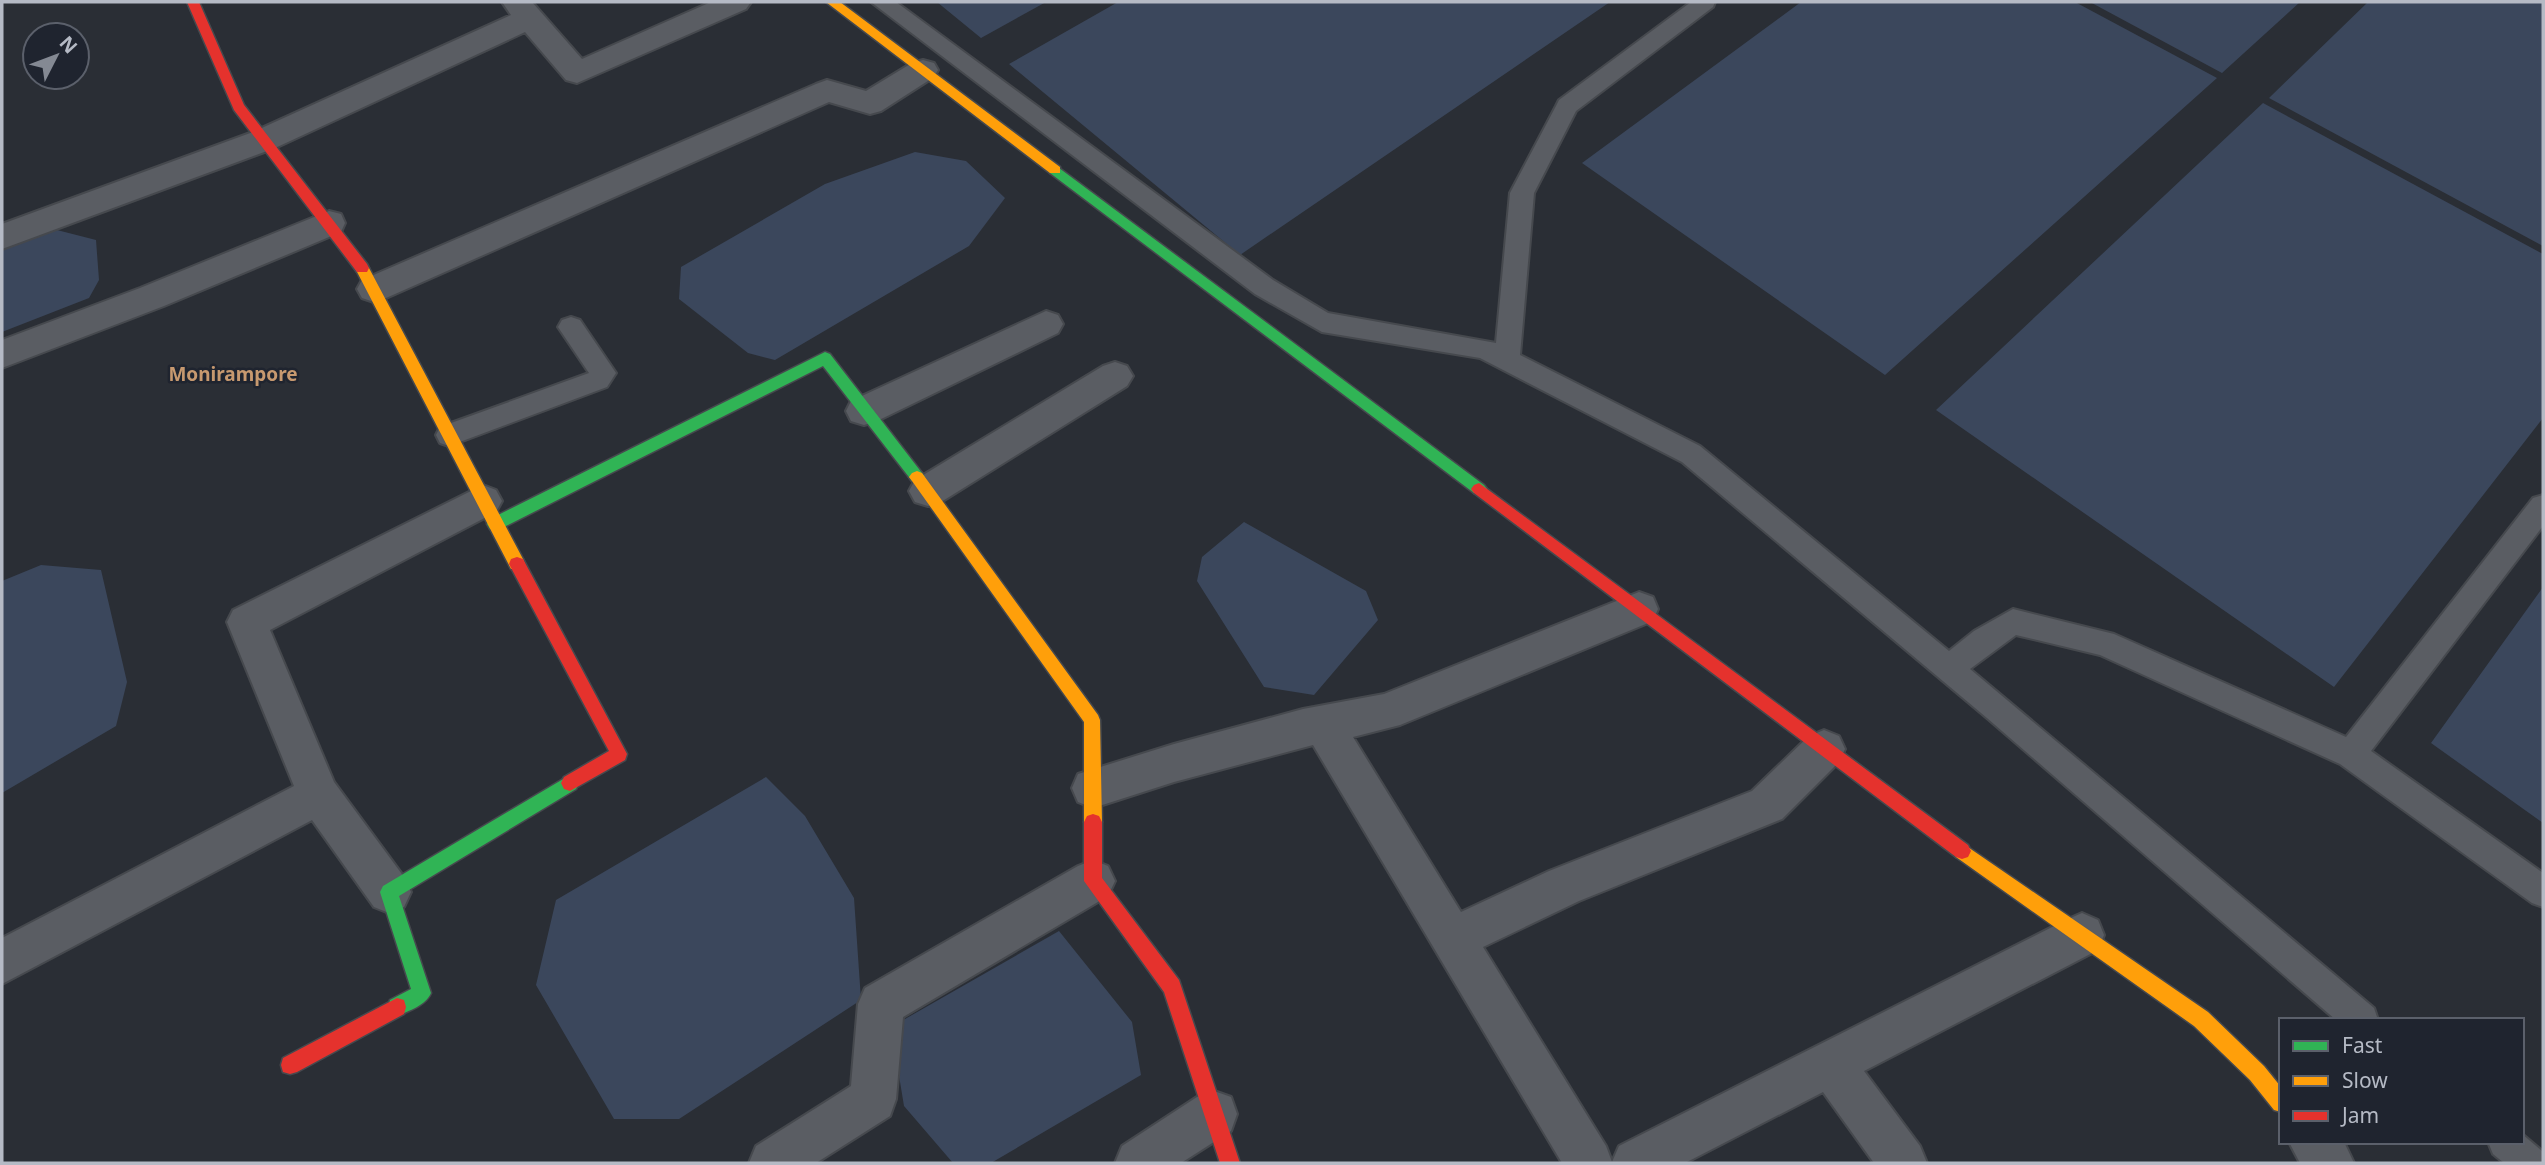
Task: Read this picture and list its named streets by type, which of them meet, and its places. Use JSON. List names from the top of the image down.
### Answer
{
  "districts": ["Monirampore"],
  "legend": ["Fast", "Slow", "Jam"],
  "north": "top right"
}
